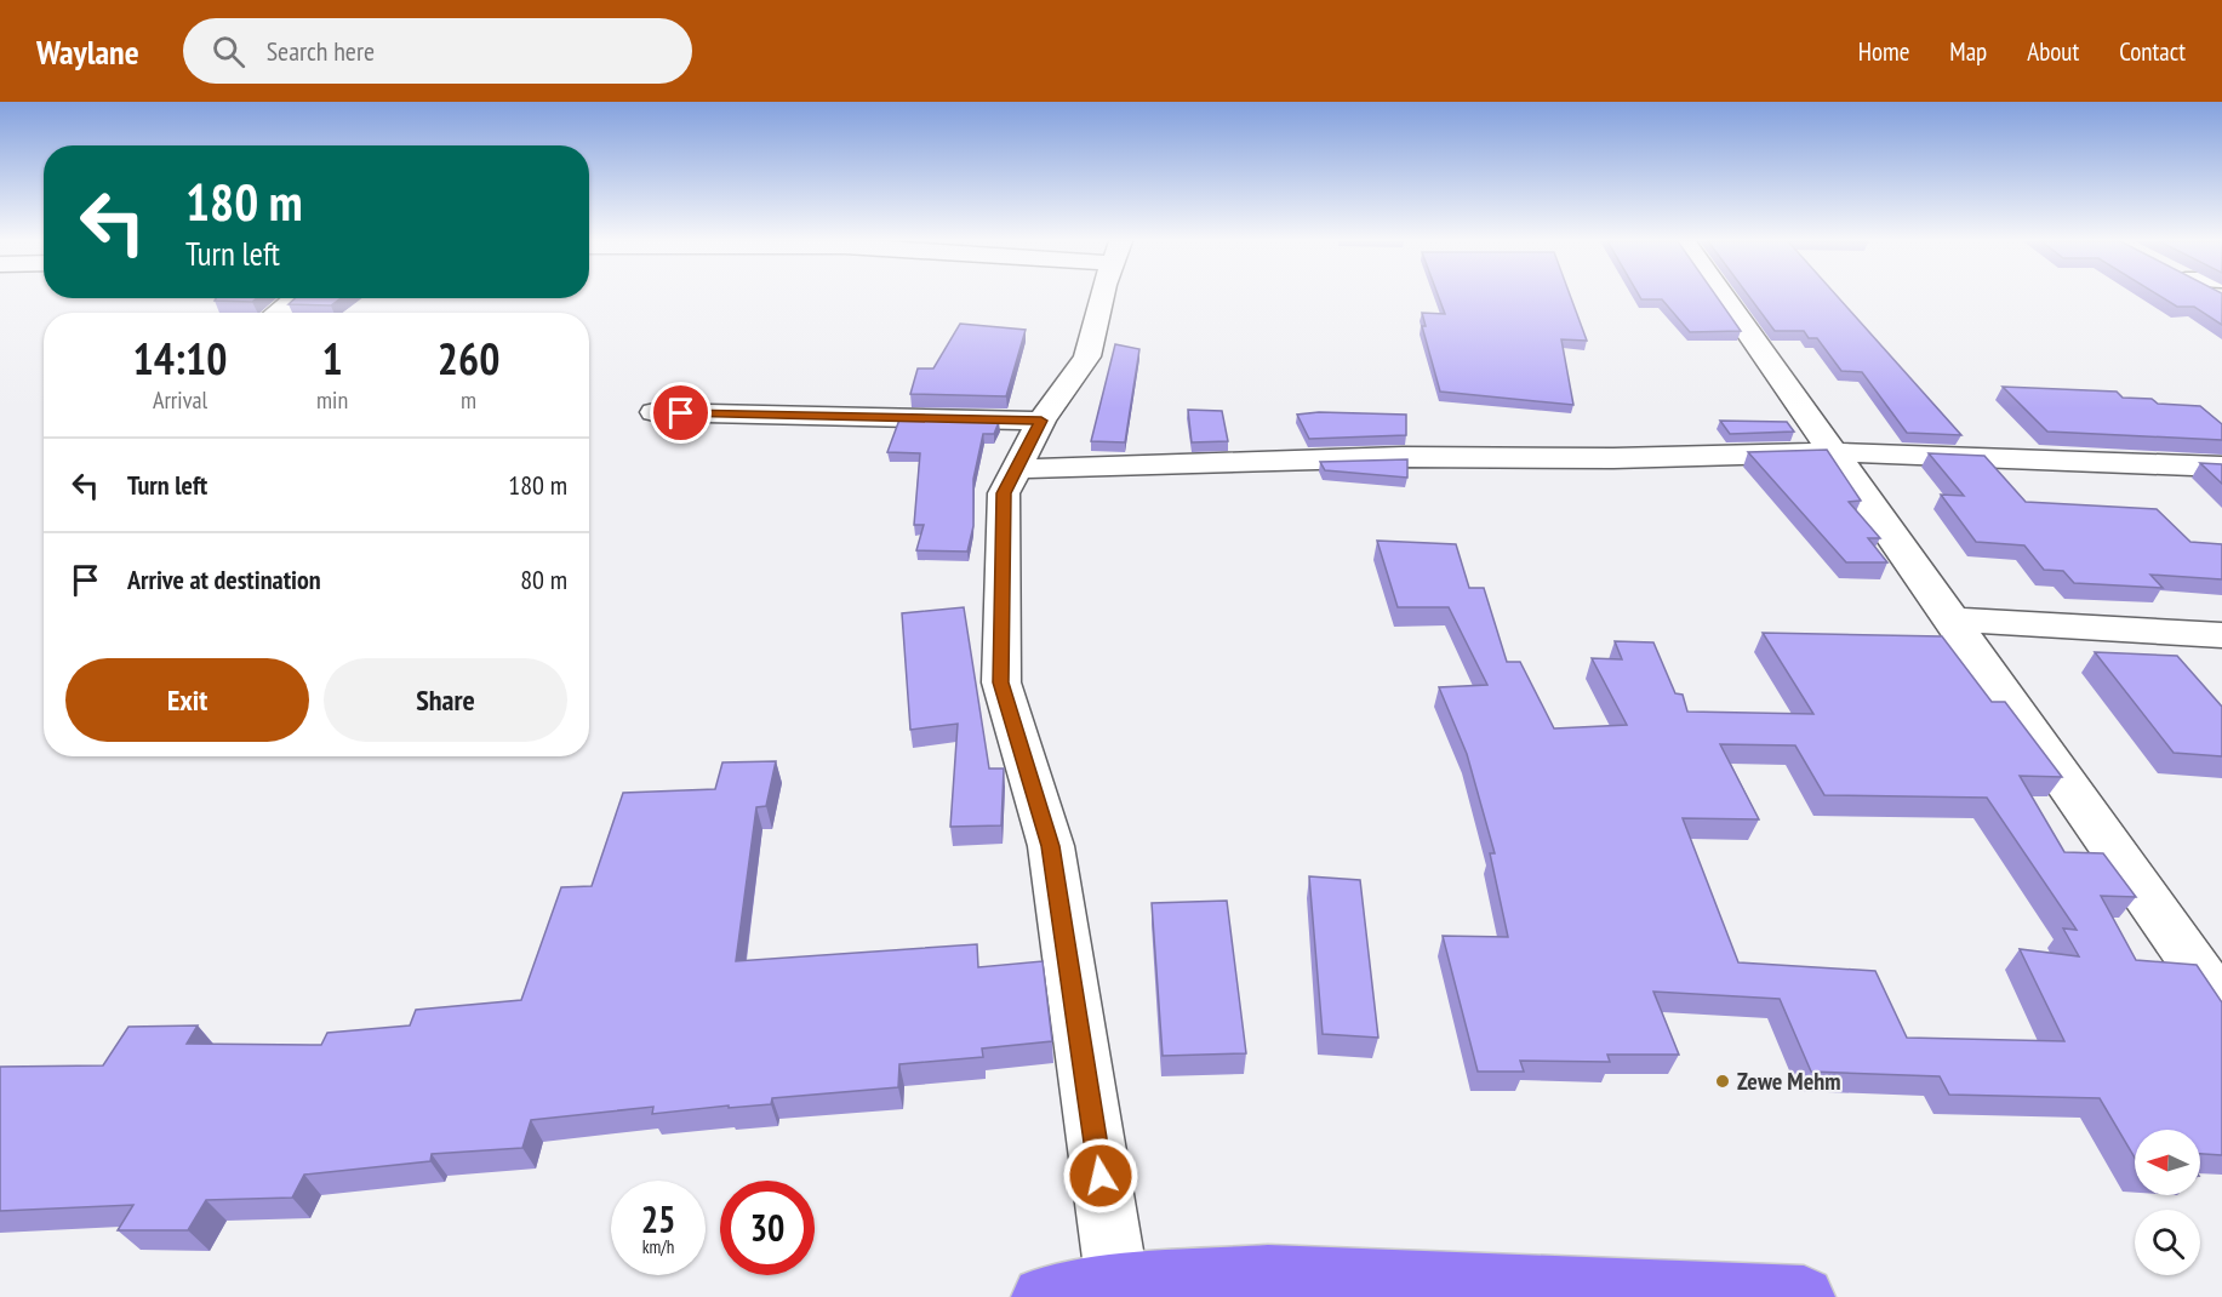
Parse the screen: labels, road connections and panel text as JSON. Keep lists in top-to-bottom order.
{
  "places": ["Zewe Mehm"],
  "north": "left",
  "page": {
    "header": "Waylane",
    "search": "Search here",
    "nav": [
      "Home",
      "Map",
      "About",
      "Contact"
    ],
    "turn": ["180 m", "Turn left"],
    "eta": [
      "14:10",
      "Arrival",
      "1",
      "min",
      "260",
      "m"
    ],
    "list": [
      {
        "name": "Turn left",
        "value": "180 m"
      },
      {
        "name": "Arrive at destination",
        "value": "80 m"
      }
    ],
    "buttons": ["Exit", "Share"],
    "speed": "25 km/h",
    "limit": "30"
  }
}
